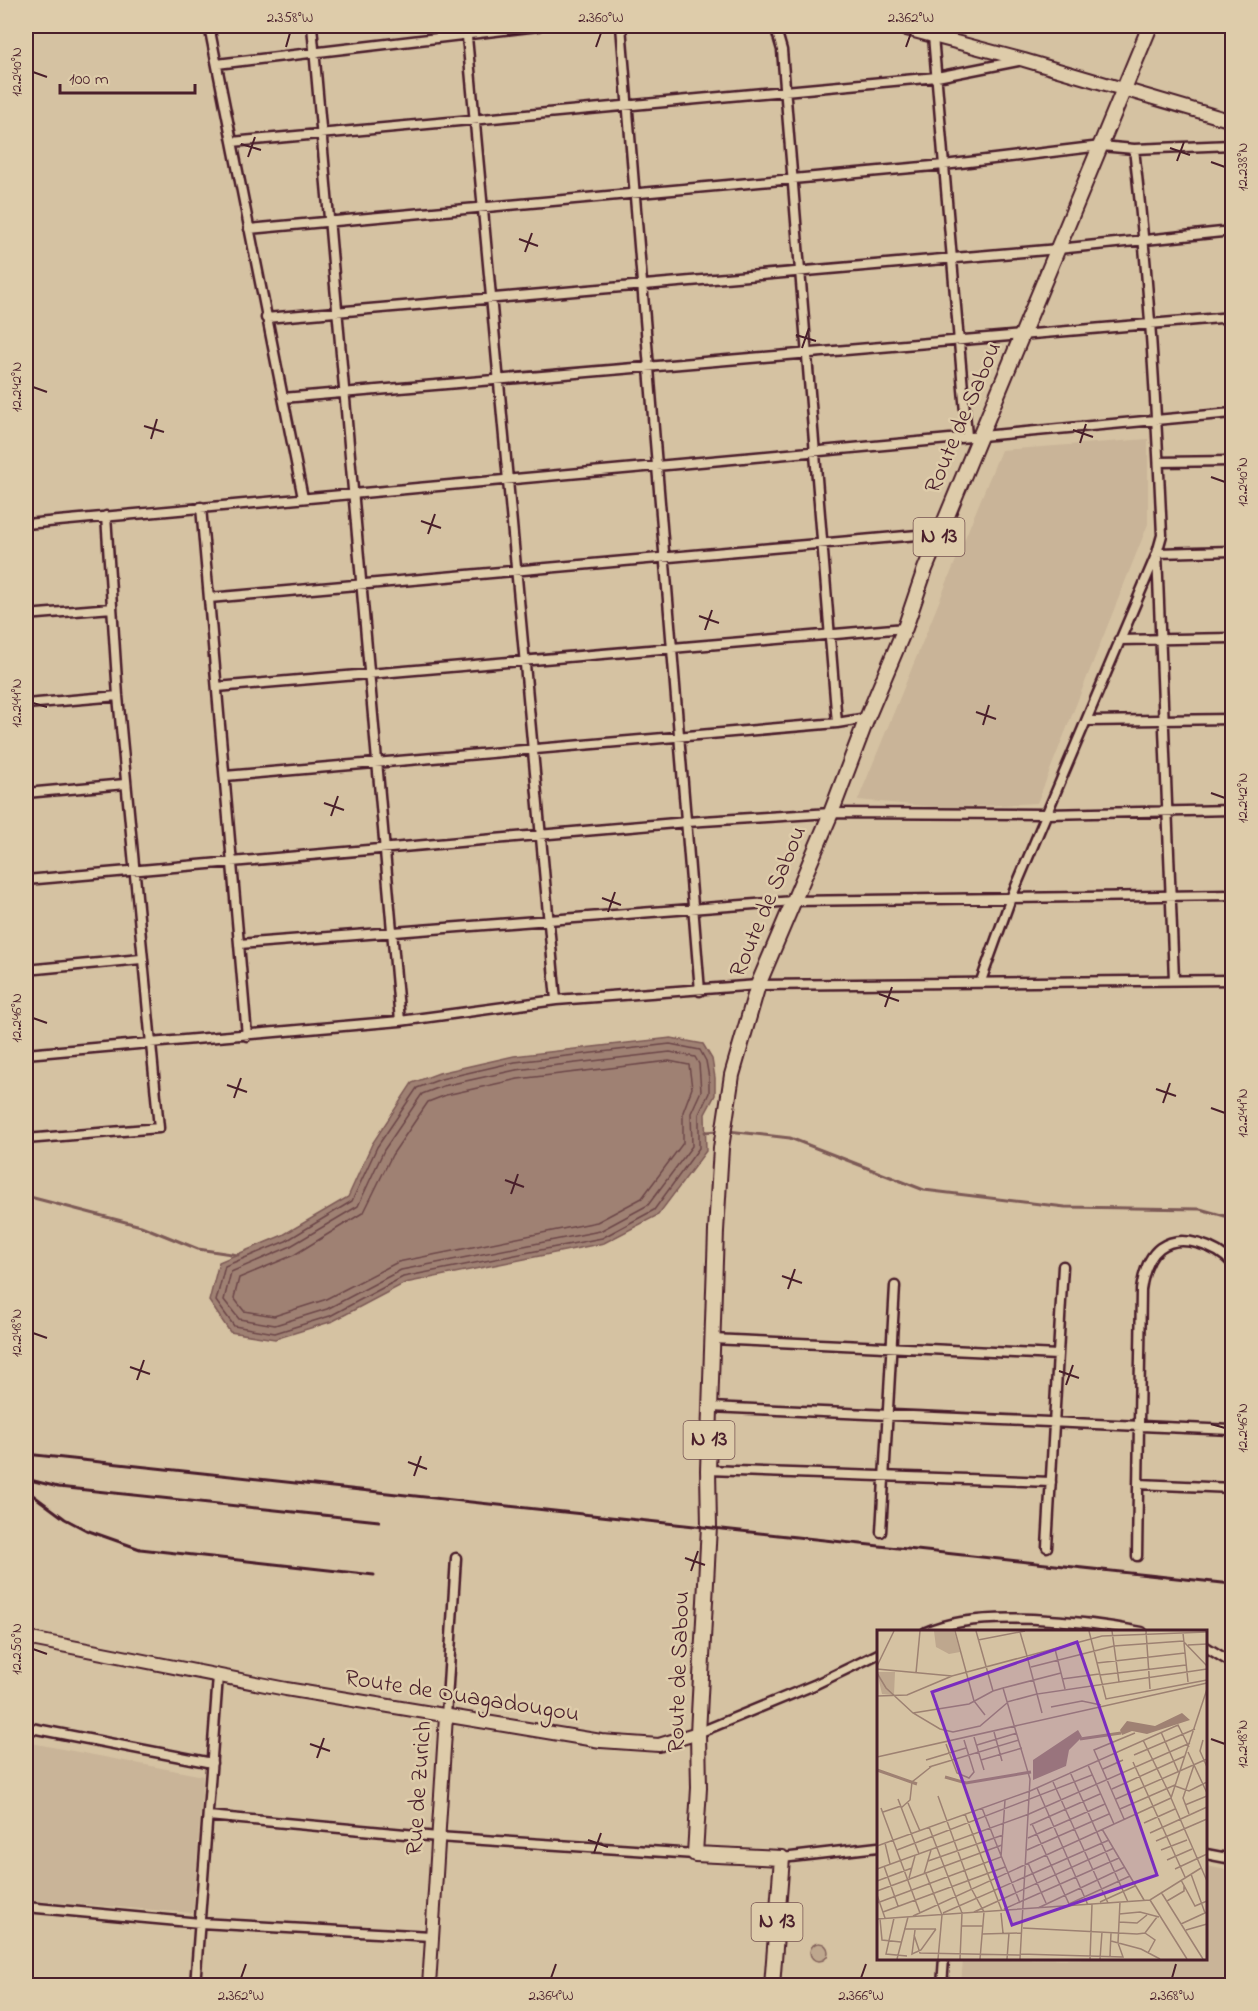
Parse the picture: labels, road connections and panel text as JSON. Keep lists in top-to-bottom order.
{
  "streets": {
    "main road": ["Route de Sabou", "N 13"],
    "street": ["Route de Ouagadougou", "Rue de Zurich"]
  },
  "crossings": [
    ["Route de Sabou", "Route de Ouagadougou"],
    ["Route de Ouagadougou", "Rue de Zurich"]
  ],
  "scale_bar": "100 m",
  "coordinates": [
    "2.358°W",
    "2.360°W",
    "2.362°W",
    "12.240°N",
    "12.238°N",
    "12.242°N",
    "12.244°N",
    "12.246°N",
    "12.248°N",
    "12.250°N",
    "2.364°W",
    "2.366°W",
    "2.368°W"
  ]
}
